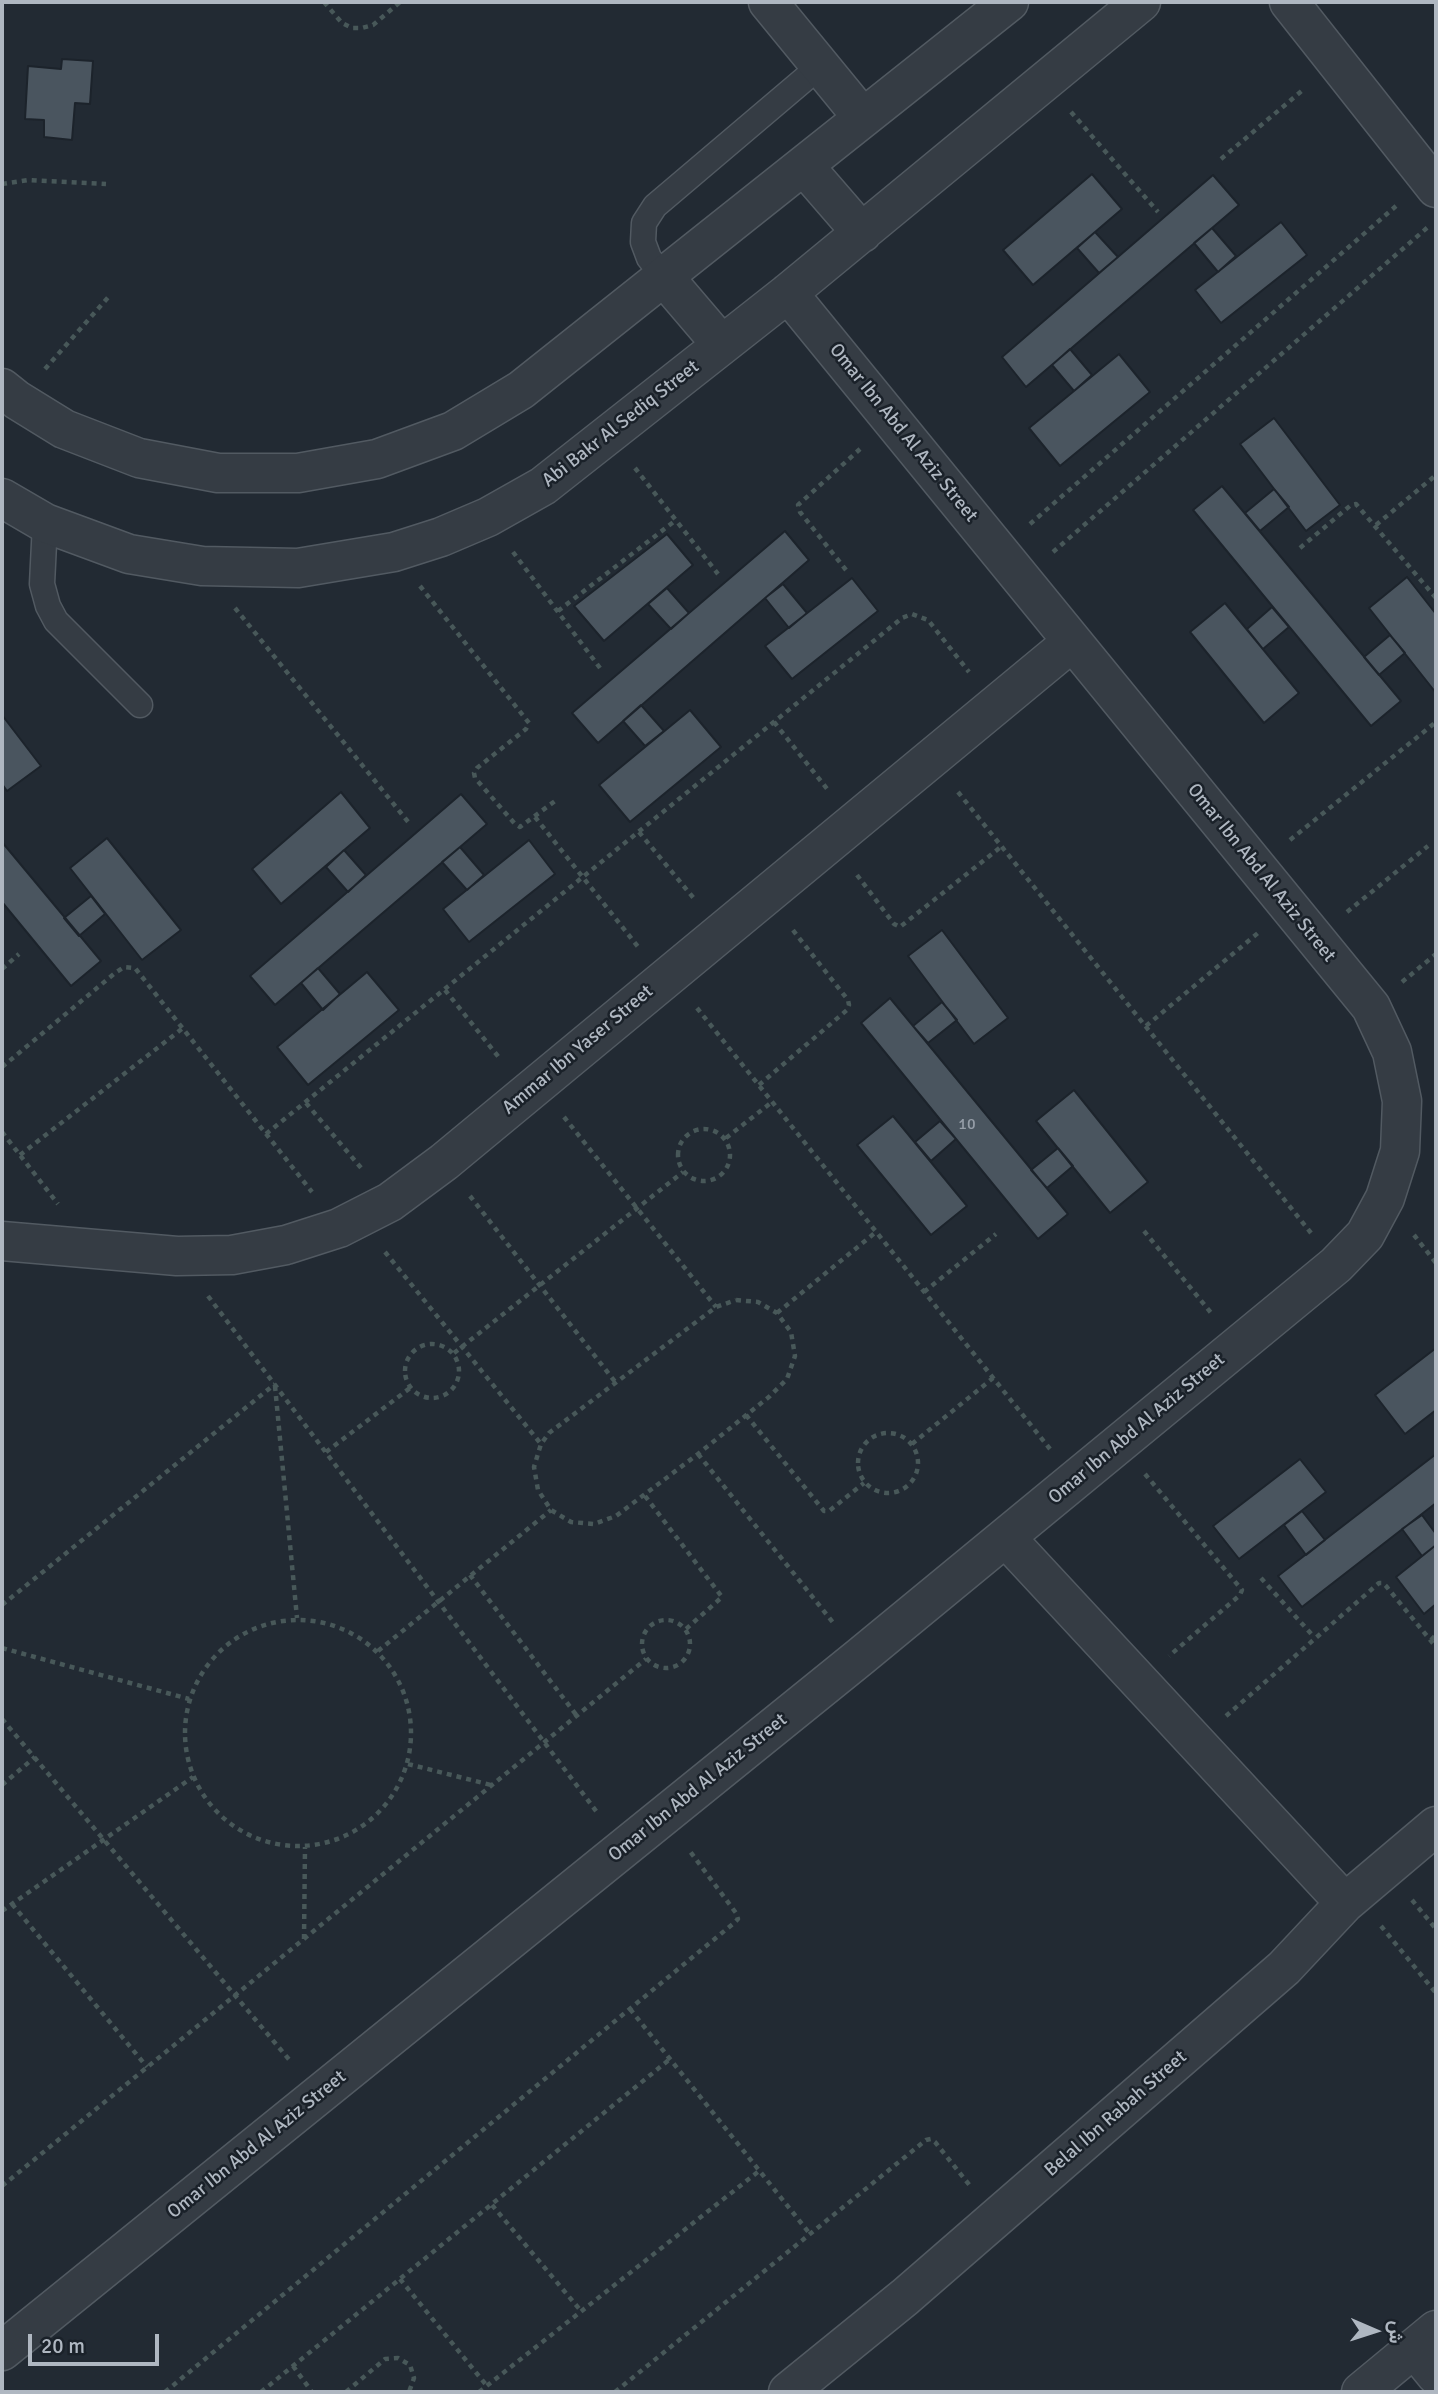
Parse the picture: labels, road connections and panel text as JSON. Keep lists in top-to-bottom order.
{
  "streets": {
    "street": [
      "Abi Bakr Al Sediq Street",
      "Omar Ibn Abd Al Aziz Street",
      "Ammar Ibn Yaser Street",
      "Belal Ibn Rabah Street"
    ]
  },
  "crossings": [
    ["Abi Bakr Al Sediq Street", "Omar Ibn Abd Al Aziz Street"],
    ["Omar Ibn Abd Al Aziz Street", "Ammar Ibn Yaser Street"]
  ],
  "house_numbers": ["10"],
  "scale_bar": "20 m",
  "north": "right"
}
